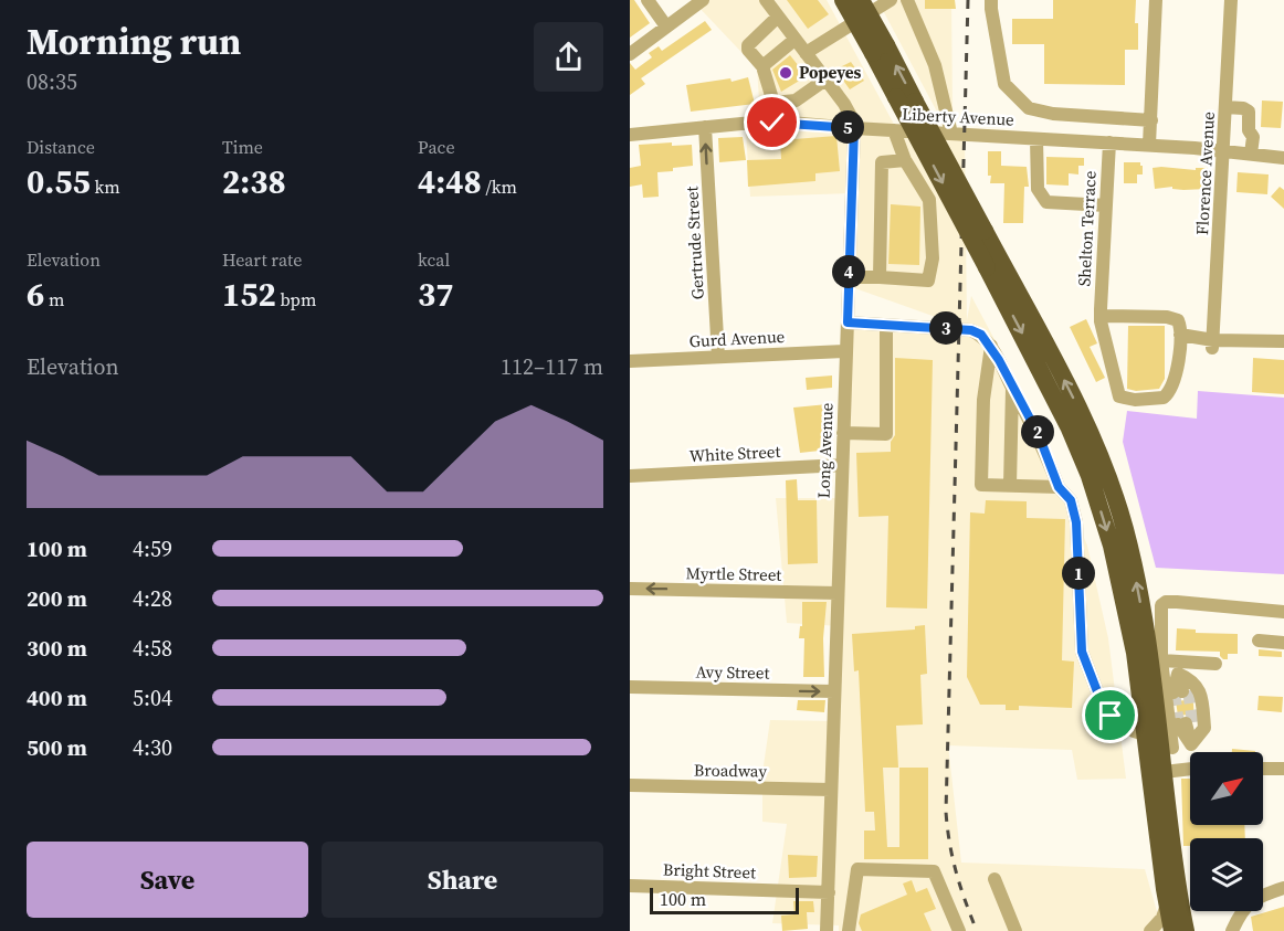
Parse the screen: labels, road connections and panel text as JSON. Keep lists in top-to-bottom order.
{
  "streets": {
    "street": [
      "Liberty Avenue",
      "Florence Avenue",
      "Shelton Terrace",
      "Gertrude Street",
      "Gurd Avenue",
      "Long Avenue",
      "White Street",
      "Myrtle Street",
      "Avy Street",
      "Broadway",
      "Bright Street"
    ]
  },
  "crossings": [
    ["Liberty Avenue", "Florence Avenue"],
    ["Liberty Avenue", "Shelton Terrace"],
    ["Liberty Avenue", "Gertrude Street"],
    ["Liberty Avenue", "Long Avenue"],
    ["Gertrude Street", "Gurd Avenue"],
    ["Gurd Avenue", "Long Avenue"],
    ["Long Avenue", "White Street"],
    ["Long Avenue", "Myrtle Street"],
    ["Long Avenue", "Avy Street"],
    ["Long Avenue", "Broadway"],
    ["Long Avenue", "Bright Street"]
  ],
  "one_way": ["Gertrude Street", "Myrtle Street", "Avy Street"],
  "places": ["Popeyes"],
  "scale_bar": "100 m",
  "north": "top right",
  "page": {
    "heading": ["Morning run", "08:35"],
    "pins": [
      "5",
      "4",
      "3",
      "2",
      "1"
    ],
    "stats": [
      ["Distance", "0.55 km"],
      ["Time", "2:38"],
      ["Pace", "4:48 /km"],
      ["Elevation", "6 m"],
      ["Heart rate", "152 bpm"],
      ["kcal", "37"]
    ],
    "chart": ["Elevation", "112–117 m"],
    "list": [
      {
        "name": "100 m",
        "note": "4:59"
      },
      {
        "name": "200 m",
        "note": "4:28"
      },
      {
        "name": "300 m",
        "note": "4:58"
      },
      {
        "name": "400 m",
        "note": "5:04"
      },
      {
        "name": "500 m",
        "note": "4:30"
      }
    ],
    "buttons": ["Save", "Share"],
    "scale": "100 m"
  }
}
